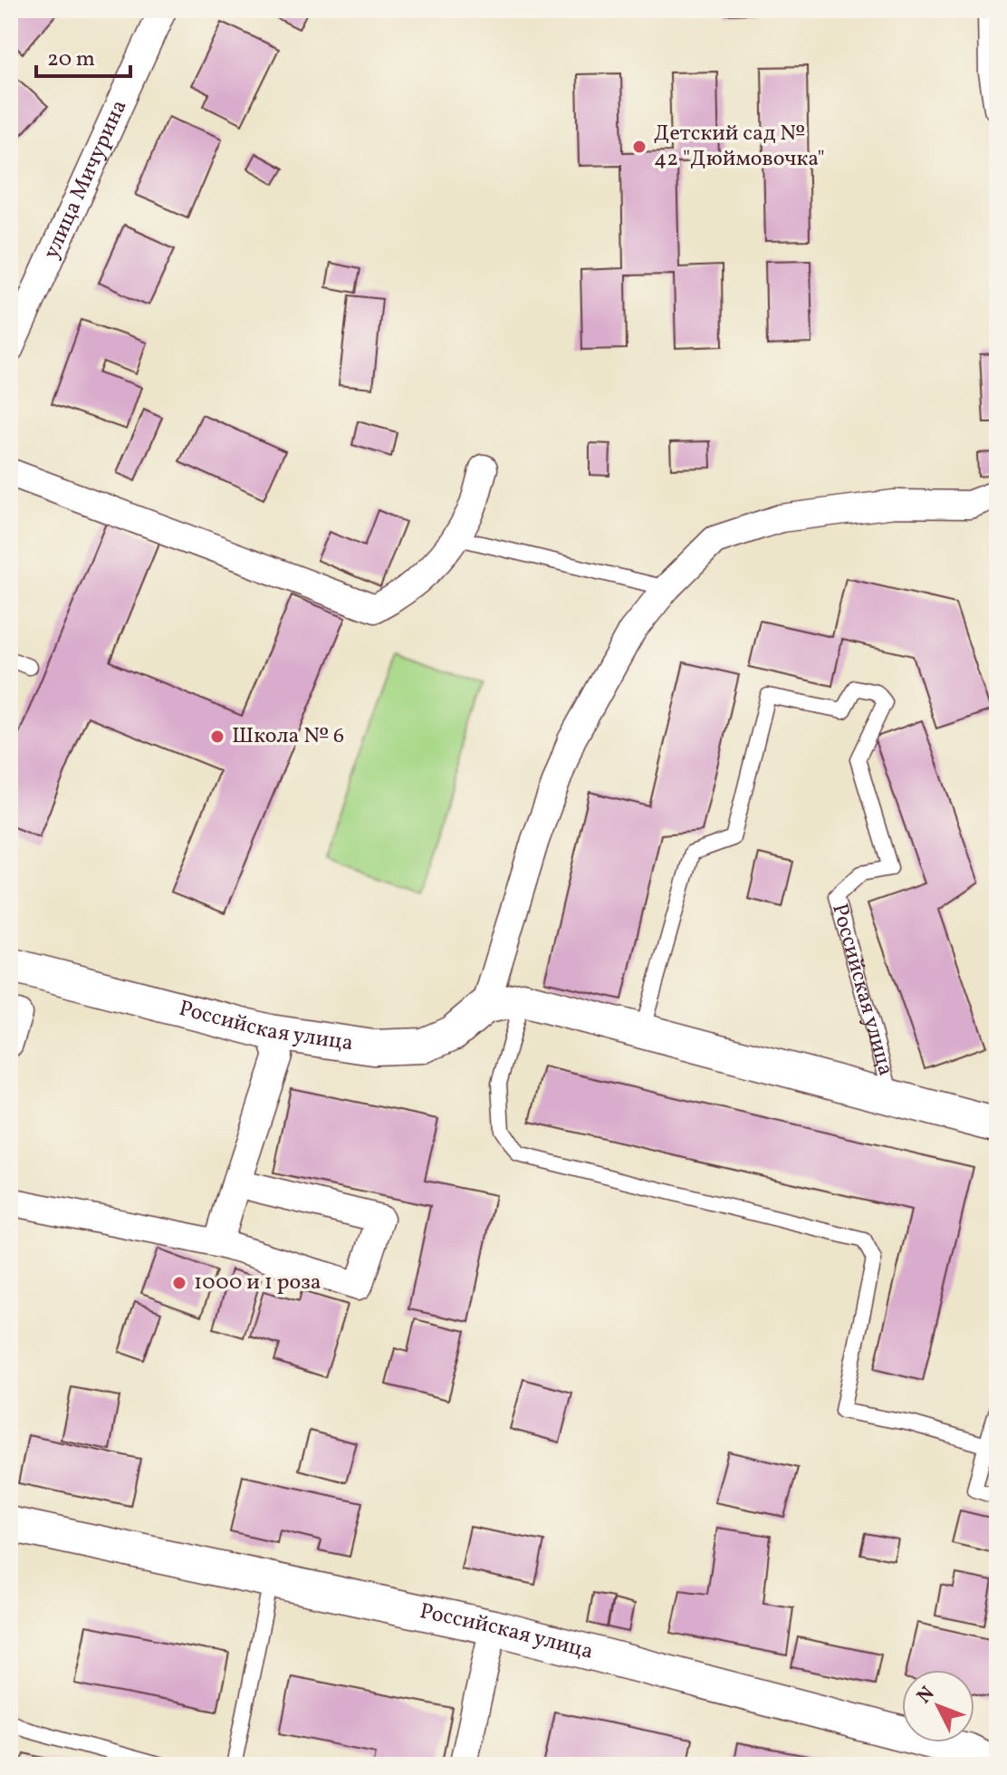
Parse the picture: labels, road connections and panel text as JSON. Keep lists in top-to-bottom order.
{
  "streets": {
    "street": ["улица Мичурина", "Российская улица"]
  },
  "places": ["Детский сад № 42 \"Дюймовочка\"", "Школа № 6", "1000 и 1 роза"],
  "scale_bar": "20 m",
  "north": "top left"
}
